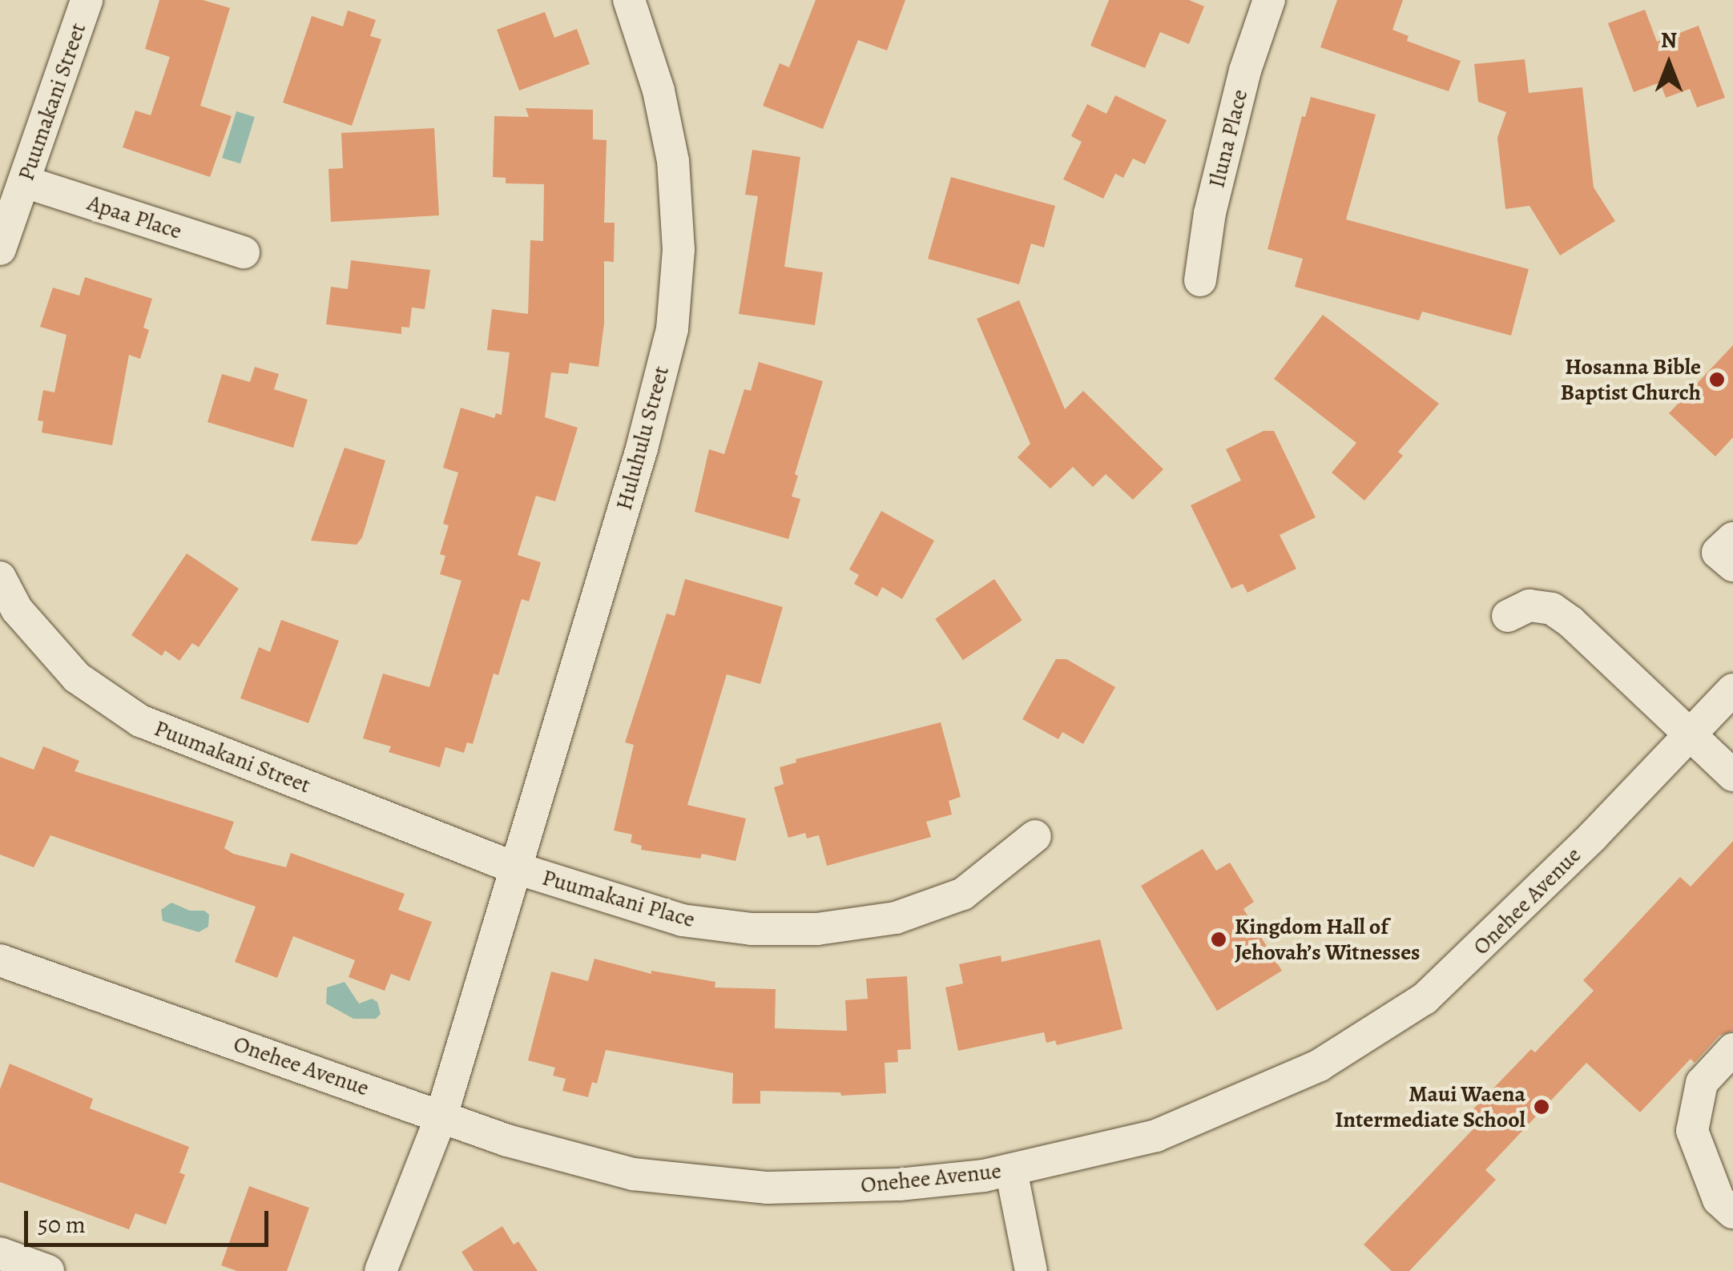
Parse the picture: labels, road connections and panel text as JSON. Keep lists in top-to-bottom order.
{
  "streets": {
    "street": [
      "Puumakani Street",
      "Iluna Place",
      "Apaa Place",
      "Huluhulu Street",
      "Puumakani Place",
      "Onehee Avenue"
    ]
  },
  "crossings": [
    ["Puumakani Street", "Apaa Place"],
    ["Puumakani Street", "Huluhulu Street"],
    ["Puumakani Street", "Puumakani Place"],
    ["Huluhulu Street", "Puumakani Place"],
    ["Huluhulu Street", "Onehee Avenue"]
  ],
  "places": ["Hosanna Bible Baptist Church", "Kingdom Hall of Jehovah’s Witnesses", "Maui Waena Intermediate School"],
  "scale_bar": "50 m",
  "north": "top"
}
